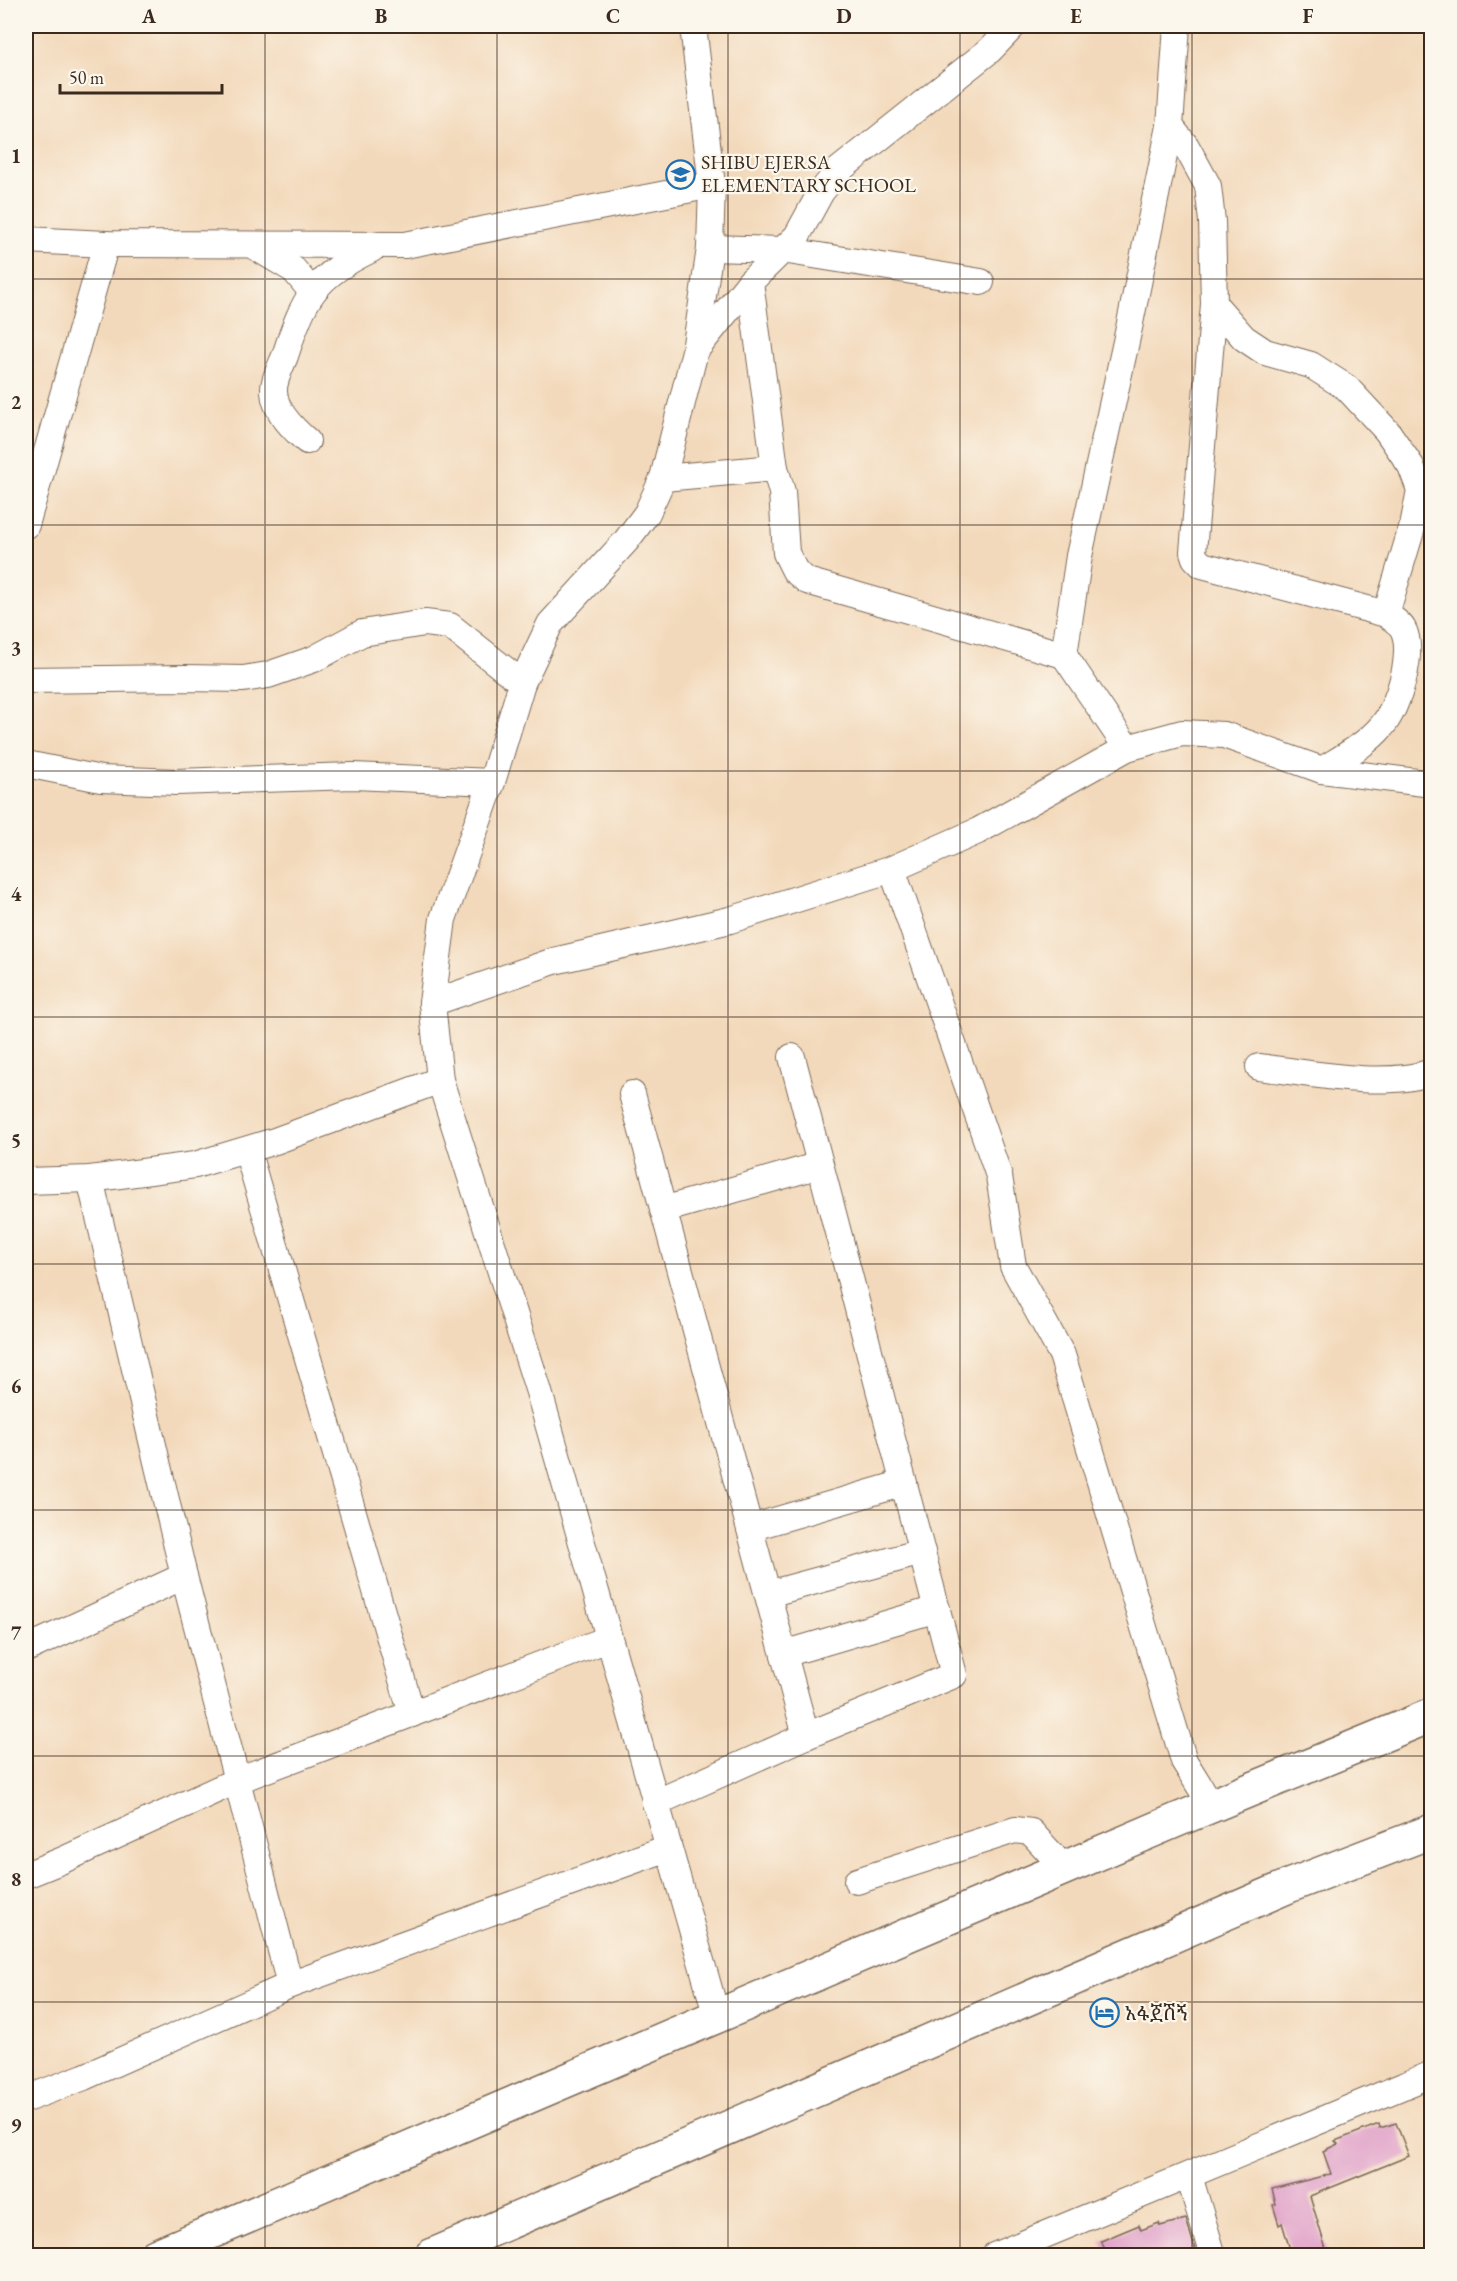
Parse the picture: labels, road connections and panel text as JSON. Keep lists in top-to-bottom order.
{
  "places": {
    "school or university": ["SHIBU EJERSA ELEMENTARY SCHOOL"],
    "hotel": ["አፋጀሽኝ"]
  },
  "scale_bar": "50 m",
  "grid": {
    "columns": [
      "A",
      "B",
      "C",
      "D",
      "E",
      "F"
    ],
    "rows": [
      "1",
      "2",
      "3",
      "4",
      "5",
      "6",
      "7",
      "8",
      "9"
    ]
  }
}
